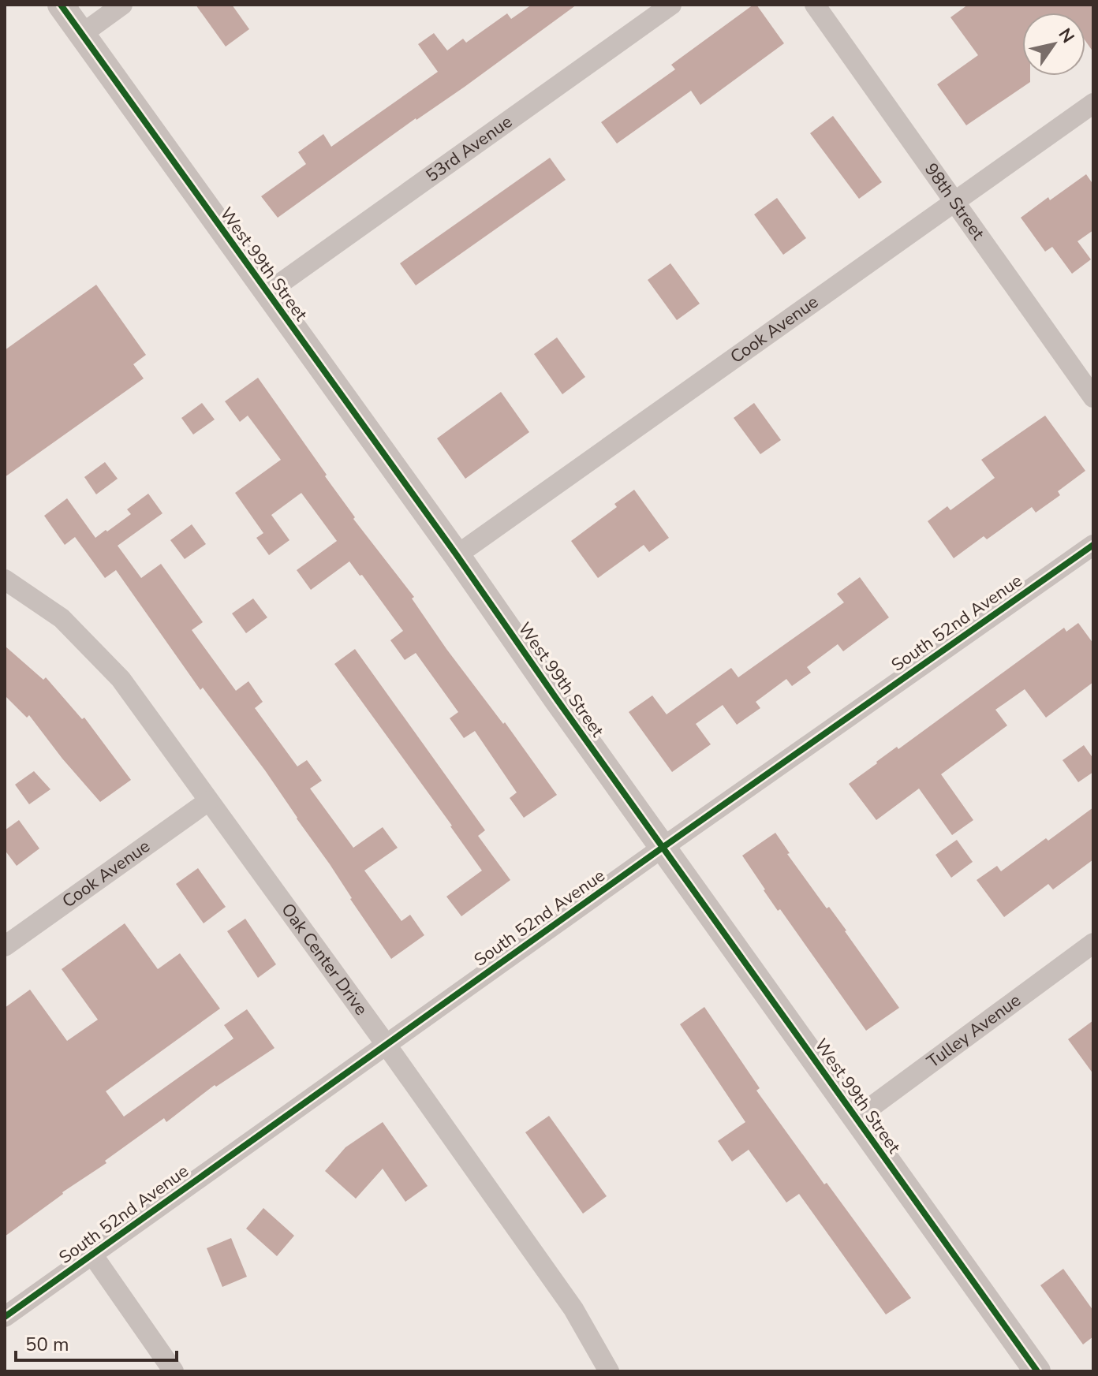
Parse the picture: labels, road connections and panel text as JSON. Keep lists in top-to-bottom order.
{
  "streets": {
    "street": [
      "53rd Avenue",
      "98th Street",
      "West 99th Street",
      "Cook Avenue",
      "South 52nd Avenue",
      "Oak Center Drive",
      "Tulley Avenue"
    ]
  },
  "crossings": [
    ["53rd Avenue", "West 99th Street"],
    ["98th Street", "Cook Avenue"],
    ["West 99th Street", "Cook Avenue"],
    ["West 99th Street", "South 52nd Avenue"],
    ["West 99th Street", "Tulley Avenue"],
    ["Cook Avenue", "Oak Center Drive"],
    ["South 52nd Avenue", "Oak Center Drive"]
  ],
  "scale_bar": "50 m",
  "north": "top right"
}
